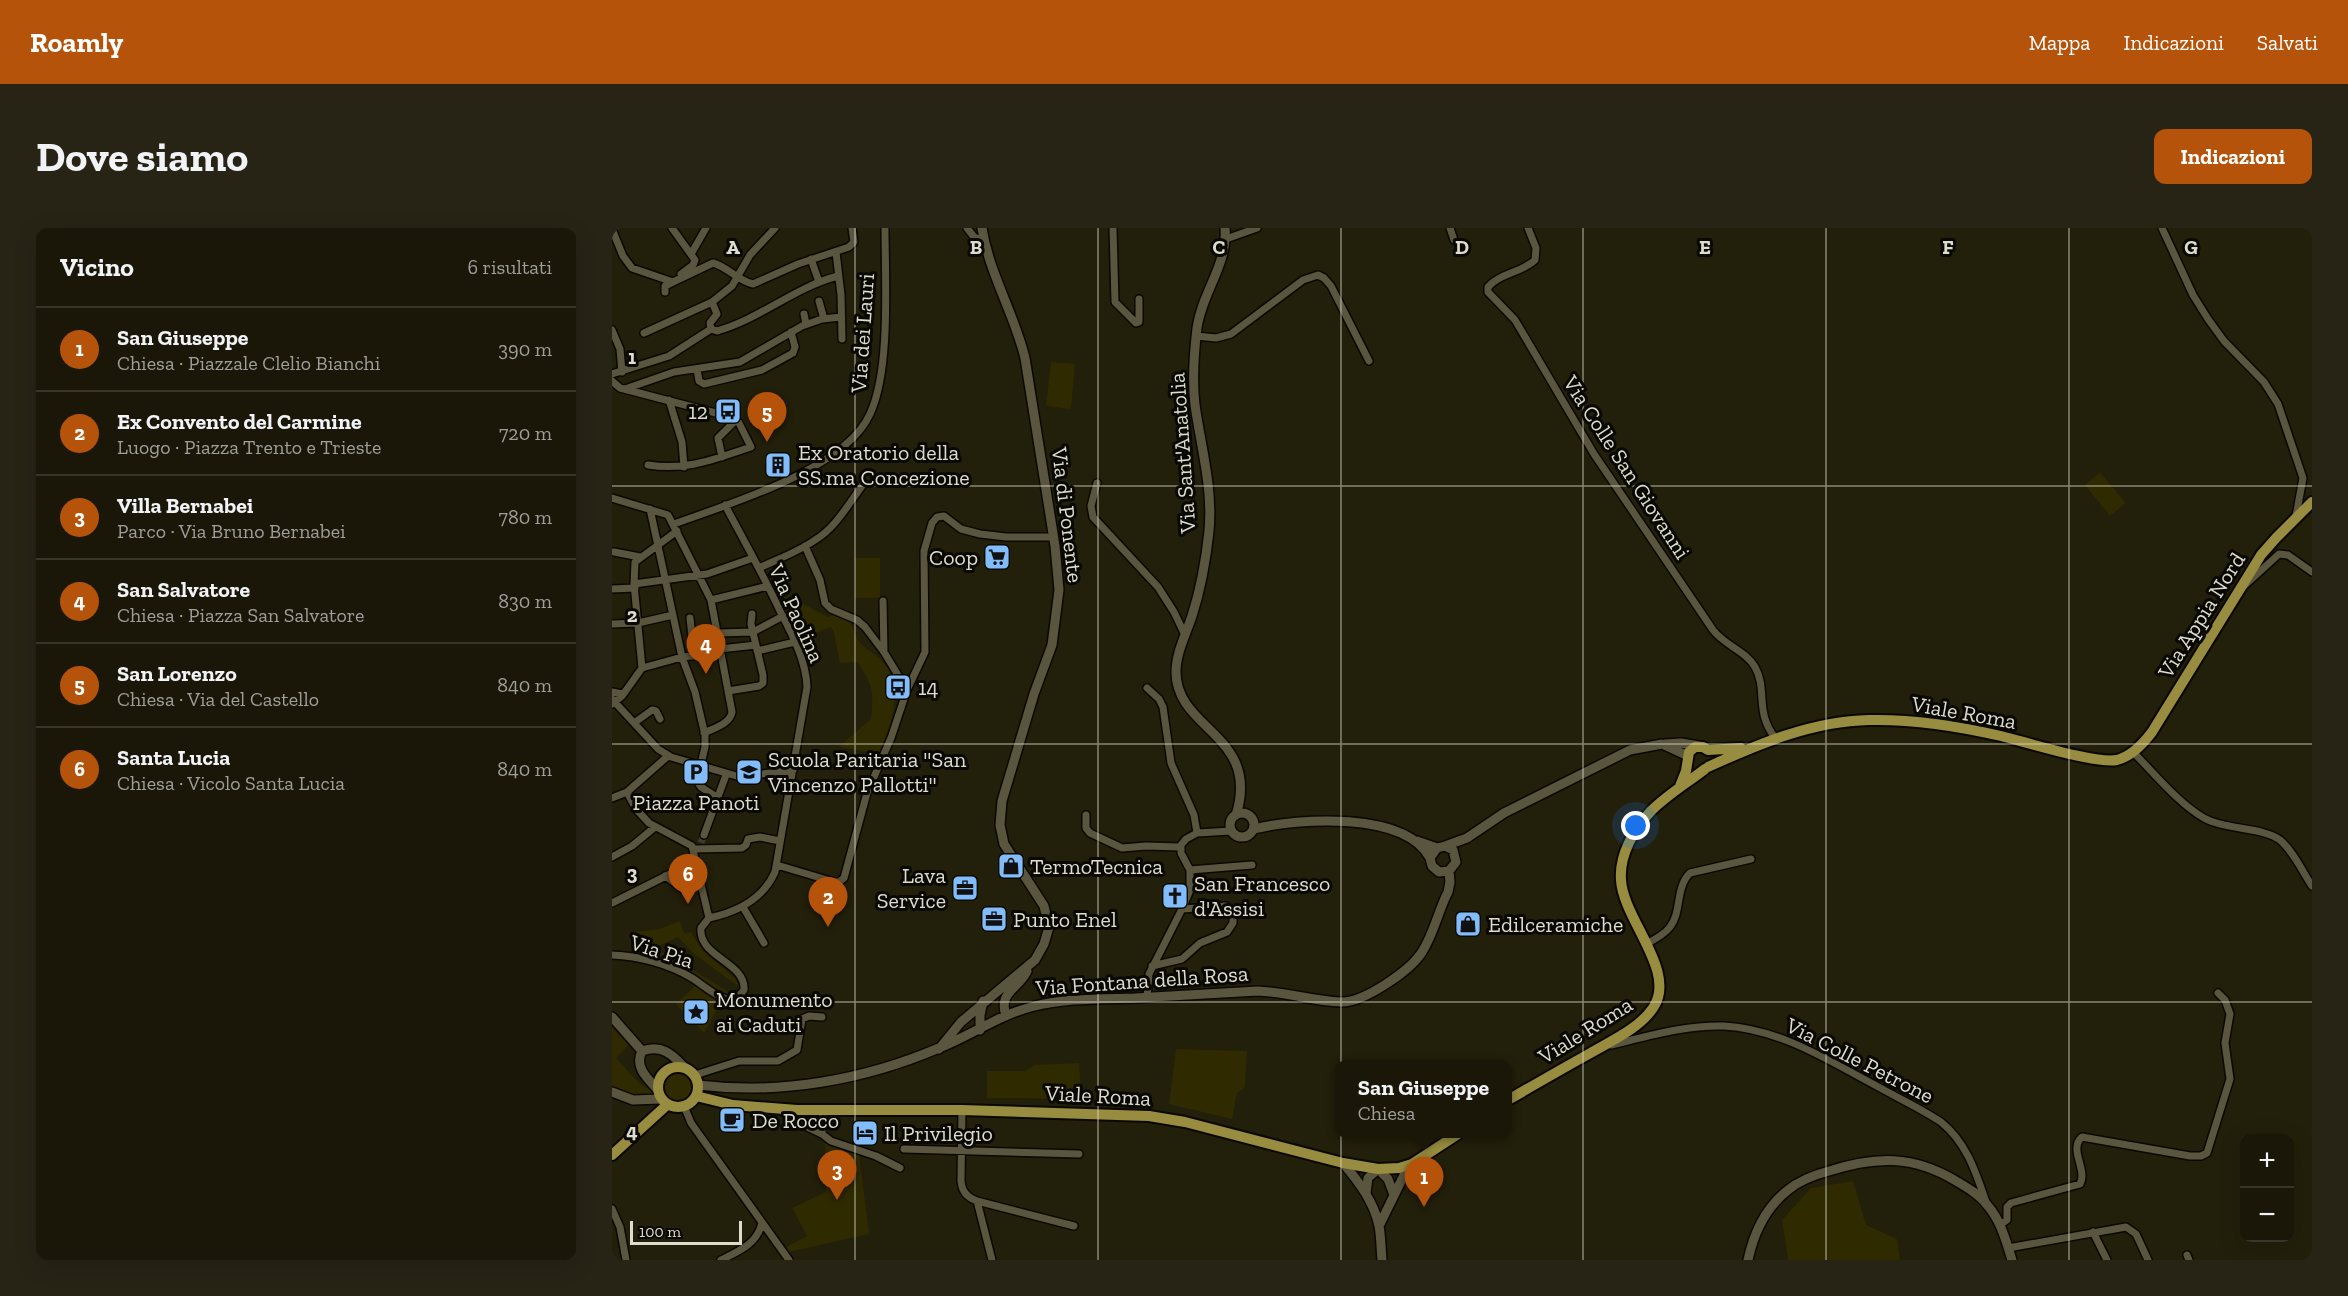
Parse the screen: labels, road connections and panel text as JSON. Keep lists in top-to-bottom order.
{
  "streets": {
    "main road": [
      "Via Sant'Anatolia",
      "Via di Ponente",
      "Via Appia Nord",
      "Viale Roma",
      "Via Fontana della Rosa"
    ],
    "street": [
      "Via dei Lauri",
      "Via Colle San Giovanni",
      "Via Paolina",
      "Via Pia",
      "Via Colle Petrone"
    ]
  },
  "crossings": [
    ["Via dei Lauri", "Via Paolina"],
    ["Via Colle San Giovanni", "Viale Roma"],
    ["Via di Ponente", "Via Fontana della Rosa"],
    ["Via Paolina", "Via Pia"],
    ["Via Appia Nord", "Viale Roma"],
    ["Viale Roma", "Via Fontana della Rosa"],
    ["Viale Roma", "Via Colle Petrone"]
  ],
  "places": {
    "bus stop": ["12", "14"],
    "building": ["Ex Oratorio della SS.ma Concezione"],
    "supermarket": ["Coop"],
    "parking": ["Piazza Panoti"],
    "school or university": ["Scuola Paritaria \"San Vincenzo Pallotti\""],
    "shop": ["TermoTecnica", "Edilceramiche"],
    "office": ["Lava Service", "Punto Enel"],
    "church": ["San Francesco d'Assisi"],
    "place": ["Monumento ai Caduti"],
    "cafe": ["De Rocco"],
    "hotel": ["Il Privilegio"]
  },
  "scale_bar": "100 m",
  "page": {
    "header": "Roamly",
    "nav": ["Mappa", "Indicazioni", "Salvati"],
    "buttons": "Indicazioni",
    "title": "Dove siamo",
    "heading": ["Vicino", "6 risultati"],
    "list": [
      {
        "mark": "1",
        "name": "San Giuseppe",
        "note": "Chiesa · Piazzale Clelio Bianchi",
        "value": "390 m"
      },
      {
        "mark": "2",
        "name": "Ex Convento del Carmine",
        "note": "Luogo · Piazza Trento e Trieste",
        "value": "720 m"
      },
      {
        "mark": "3",
        "name": "Villa Bernabei",
        "note": "Parco · Via Bruno Bernabei",
        "value": "780 m"
      },
      {
        "mark": "4",
        "name": "San Salvatore",
        "note": "Chiesa · Piazza San Salvatore",
        "value": "830 m"
      },
      {
        "mark": "5",
        "name": "San Lorenzo",
        "note": "Chiesa · Via del Castello",
        "value": "840 m"
      },
      {
        "mark": "6",
        "name": "Santa Lucia",
        "note": "Chiesa · Vicolo Santa Lucia",
        "value": "840 m"
      }
    ],
    "pins": [
      "5",
      "4",
      "6",
      "2",
      "3",
      "1"
    ],
    "popup": ["San Giuseppe", "Chiesa"],
    "map_buttons": ["+", "−"],
    "scale": "100 m"
  },
  "grid": {
    "columns": [
      "A",
      "B",
      "C",
      "D",
      "E",
      "F",
      "G"
    ],
    "rows": [
      "1",
      "2",
      "3",
      "4"
    ]
  }
}
